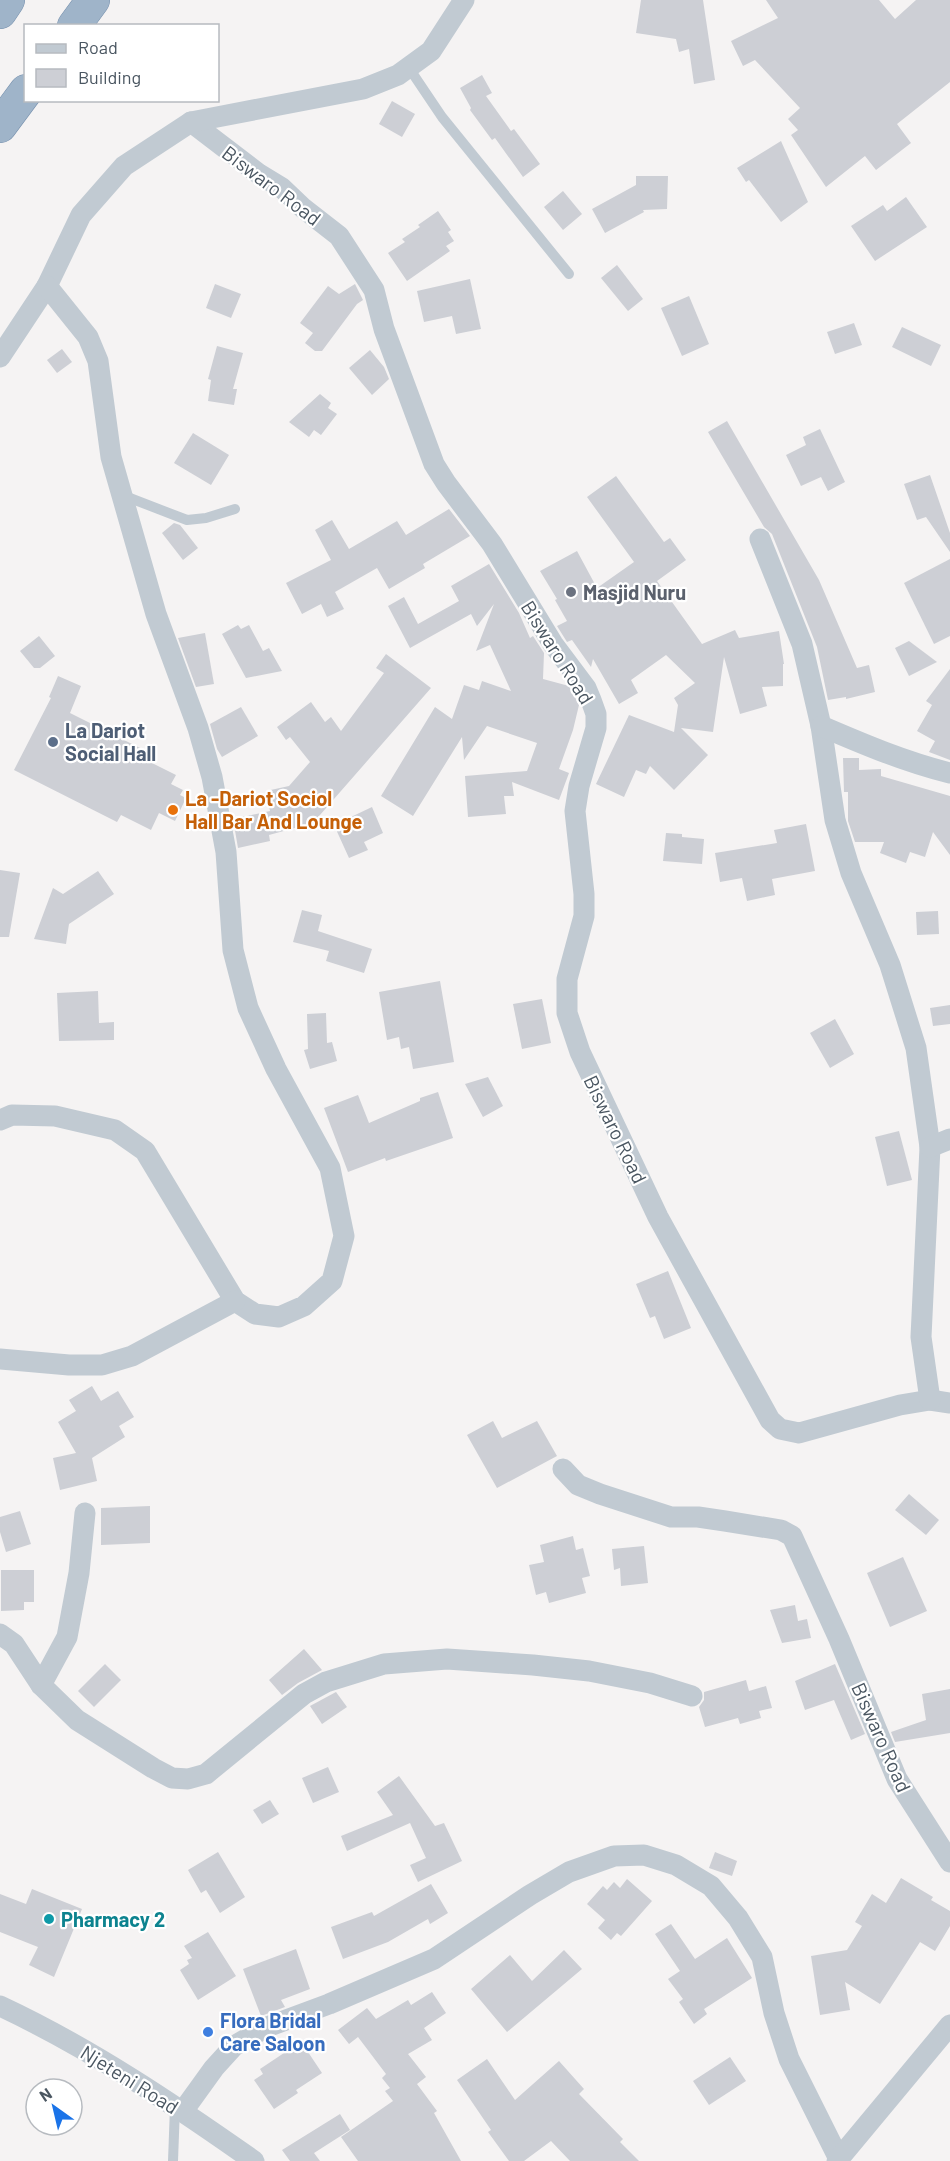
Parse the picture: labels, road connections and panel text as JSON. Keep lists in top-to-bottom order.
{
  "streets": {
    "street": ["Biswaro Road", "Njeteni Road"]
  },
  "places": [
    "Masjid Nuru",
    "La Dariot Social Hall",
    "La -Dariot Sociol Hall Bar And Lounge",
    "Pharmacy 2",
    "Flora Bridal Care Saloon"
  ],
  "legend": ["Road", "Building"],
  "north": "top left"
}
